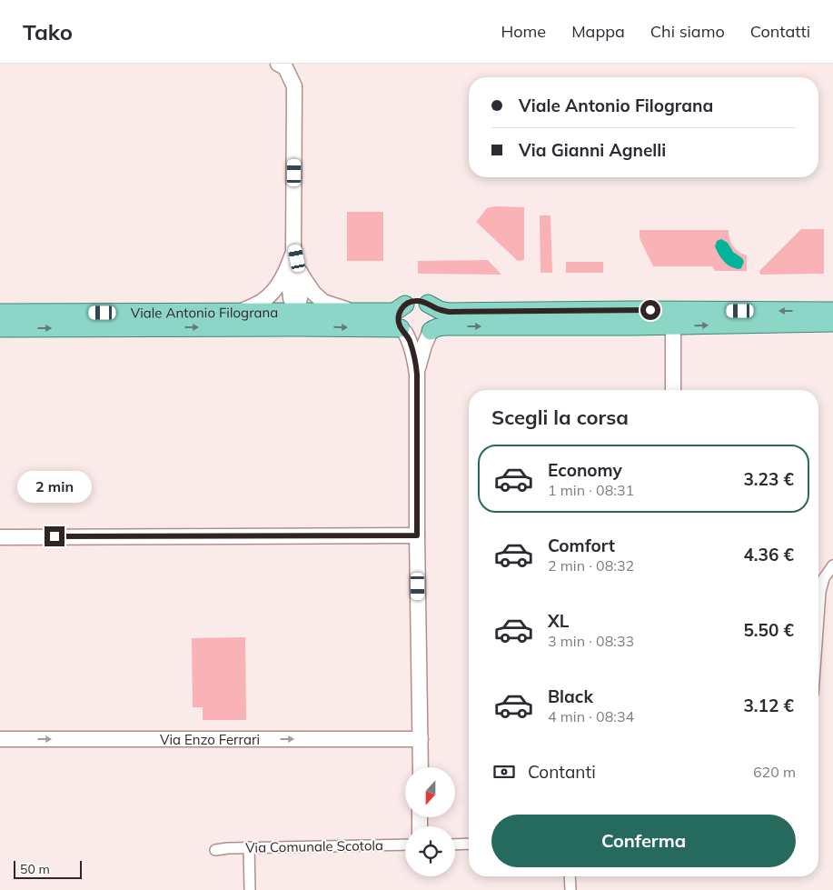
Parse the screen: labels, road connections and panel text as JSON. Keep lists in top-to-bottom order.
{
  "streets": {
    "main road": ["Viale Antonio Filograna"],
    "street": ["Via Enzo Ferrari", "Via Comunale Scotola"]
  },
  "one_way": ["Via Enzo Ferrari"],
  "scale_bar": "50 m",
  "north": "bottom",
  "page": {
    "header": "Tako",
    "nav": [
      "Home",
      "Mappa",
      "Chi siamo",
      "Contatti"
    ],
    "banner": ["Viale Antonio Filograna", "Via Gianni Agnelli"],
    "heading": "Scegli la corsa",
    "list": [
      {
        "name": "Economy",
        "note": "1 min · 08:31",
        "value": "3.23 €"
      },
      {
        "name": "Comfort",
        "note": "2 min · 08:32",
        "value": "4.36 €"
      },
      {
        "name": "XL",
        "note": "3 min · 08:33",
        "value": "5.50 €"
      },
      {
        "name": "Black",
        "note": "4 min · 08:34",
        "value": "3.12 €"
      }
    ],
    "bubble": "2 min",
    "pay": ["Contanti", "620 m"],
    "buttons": "Conferma",
    "scale": "50 m"
  }
}
